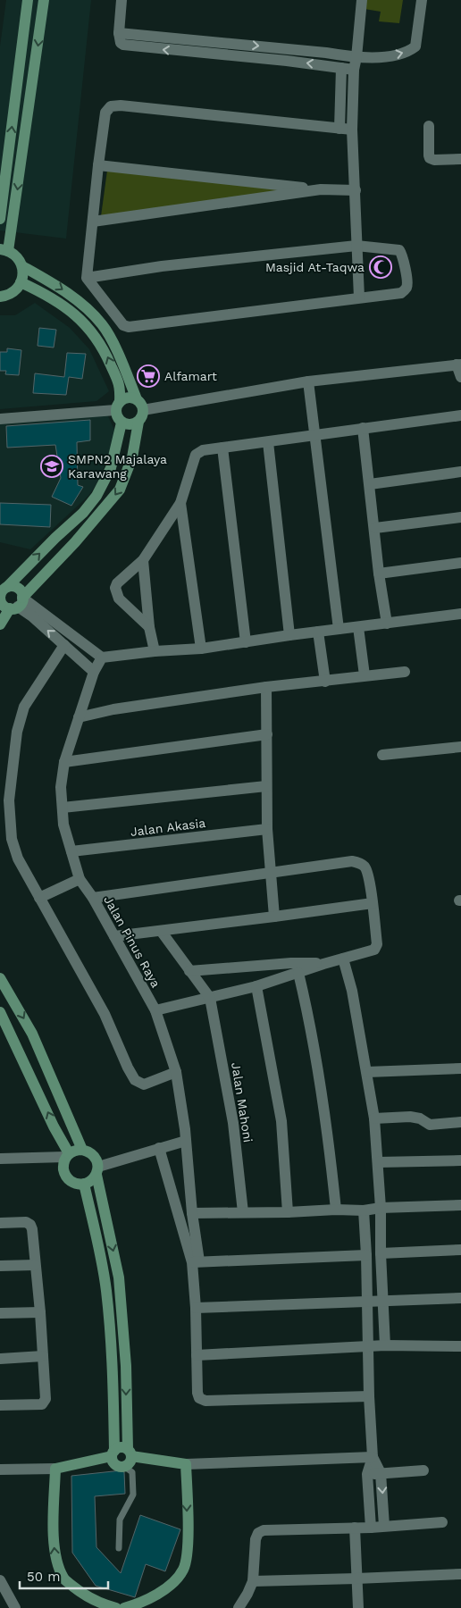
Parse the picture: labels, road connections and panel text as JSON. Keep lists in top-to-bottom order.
{
  "streets": {
    "street": ["Jalan Akasia", "Jalan Pinus Raya", "Jalan Mahoni"]
  },
  "crossings": [
    ["Jalan Akasia", "Jalan Pinus Raya"]
  ],
  "places": {
    "mosque": ["Masjid At-Taqwa"],
    "supermarket": ["Alfamart"],
    "school or university": ["SMPN2 Majalaya Karawang"]
  },
  "scale_bar": "50 m"
}
